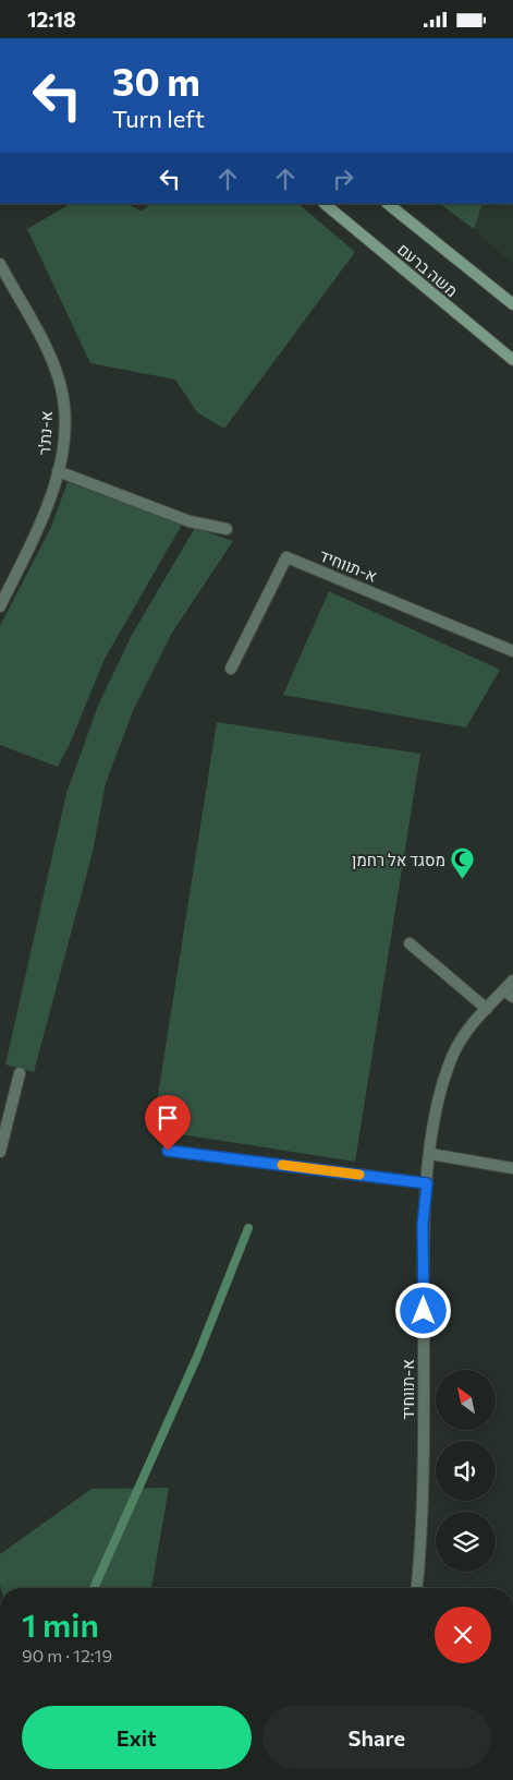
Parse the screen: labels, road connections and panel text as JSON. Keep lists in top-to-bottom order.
{
  "streets": {
    "main road": ["משה ברעם"],
    "street": ["א-נת'ר", "א-תווחיד"]
  },
  "places": {
    "mosque": ["מסגד אל רחמן"]
  },
  "north": "top left",
  "page": {
    "status": "12:18",
    "turn": ["30 m", "Turn left"],
    "heading": ["1 min", "90 m · 12:19"],
    "buttons": ["Exit", "Share"]
  }
}
